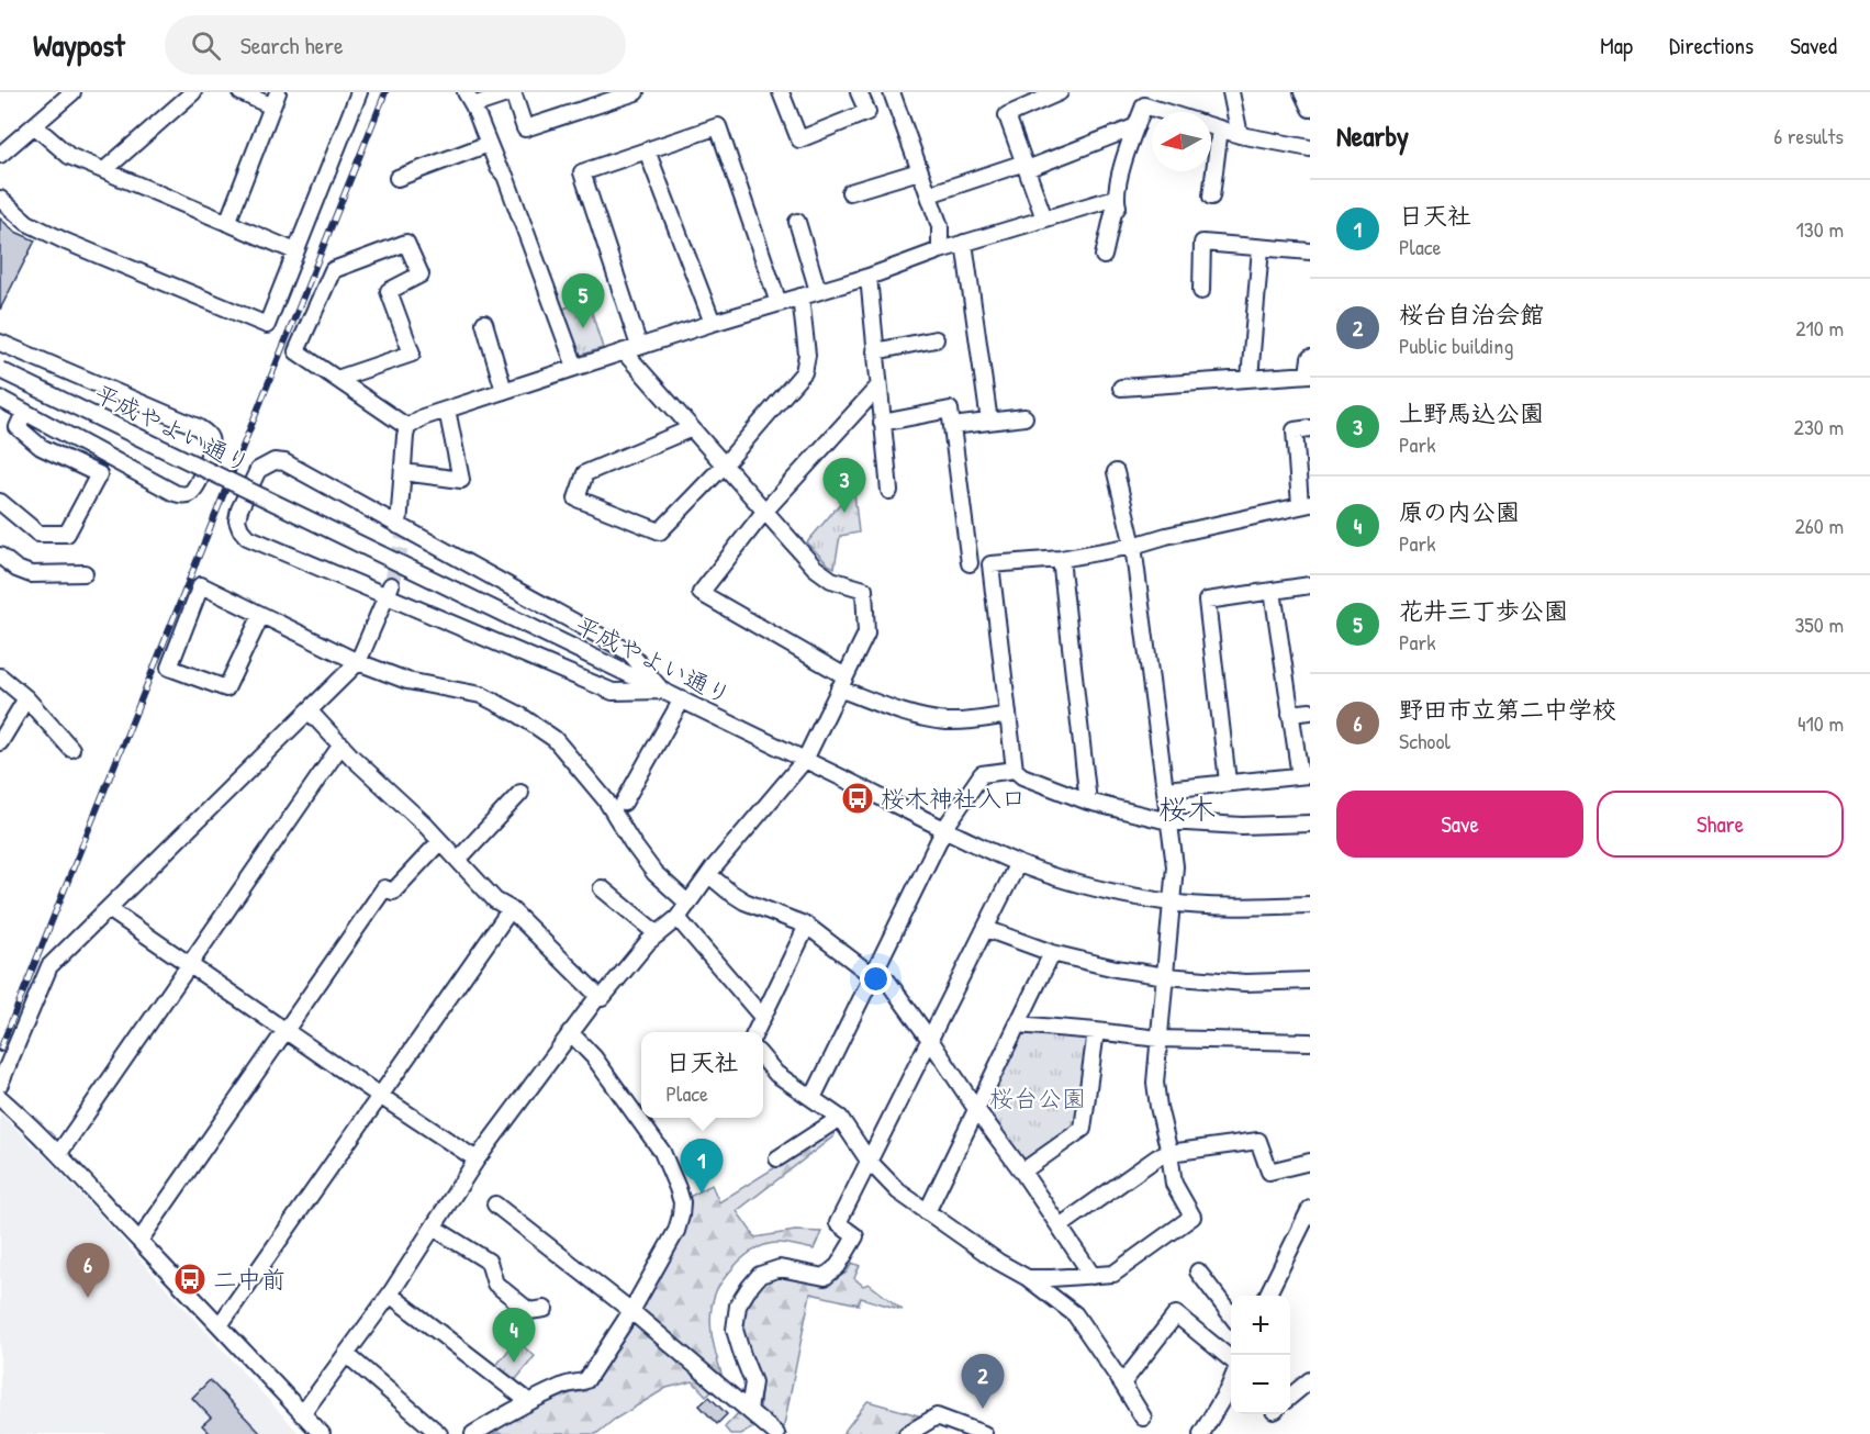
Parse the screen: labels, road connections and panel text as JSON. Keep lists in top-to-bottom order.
{
  "streets": {
    "street": ["平成やよい通り"]
  },
  "districts": ["桜木"],
  "parks": ["桜台公園"],
  "places": {
    "bus stop": ["桜木神社入口", "二中前"]
  },
  "north": "left",
  "page": {
    "header": "Waypost",
    "search": "Search here",
    "nav": ["Map", "Directions", "Saved"],
    "heading": ["Nearby", "6 results"],
    "list": [
      {
        "mark": "1",
        "name": "日天社",
        "note": "Place",
        "value": "130 m"
      },
      {
        "mark": "2",
        "name": "桜台自治会館",
        "note": "Public building",
        "value": "210 m"
      },
      {
        "mark": "3",
        "name": "上野馬込公園",
        "note": "Park",
        "value": "230 m"
      },
      {
        "mark": "4",
        "name": "原の内公園",
        "note": "Park",
        "value": "260 m"
      },
      {
        "mark": "5",
        "name": "花井三丁歩公園",
        "note": "Park",
        "value": "350 m"
      },
      {
        "mark": "6",
        "name": "野田市立第二中学校",
        "note": "School",
        "value": "410 m"
      }
    ],
    "pins": [
      "5",
      "3",
      "1",
      "6",
      "4",
      "2"
    ],
    "buttons": ["Save", "Share"],
    "popup": ["日天社", "Place"],
    "map_buttons": ["+", "−"]
  }
}
